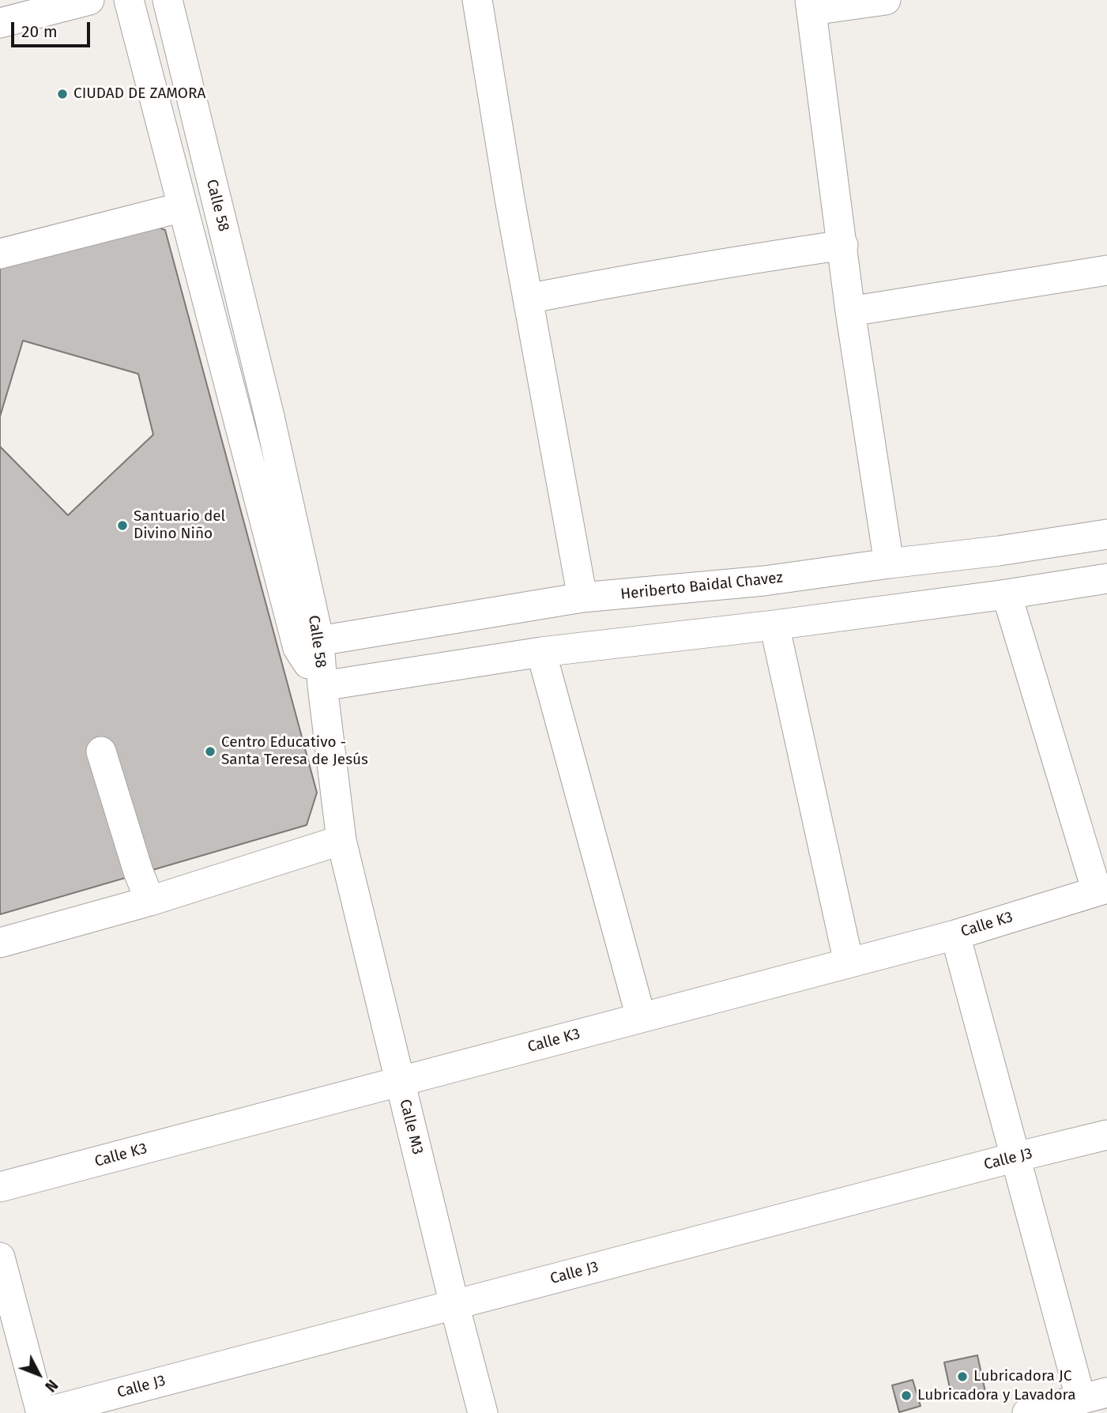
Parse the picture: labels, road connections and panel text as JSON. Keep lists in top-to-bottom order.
{
  "streets": {
    "street": [
      "Calle 58",
      "Heriberto Baidal Chavez",
      "Calle K3",
      "Calle M3",
      "Calle J3"
    ]
  },
  "crossings": [
    ["Calle 58", "Heriberto Baidal Chavez"],
    ["Calle 58", "Calle M3"],
    ["Calle K3", "Calle M3"],
    ["Calle M3", "Calle J3"]
  ],
  "places": [
    "CIUDAD DE ZAMORA",
    "Santuario del Divino Niño",
    "Centro Educativo - Santa Teresa de Jesús",
    "Lubricadora JC",
    "Lubricadora y Lavadora"
  ],
  "scale_bar": "20 m",
  "north": "bottom right"
}
